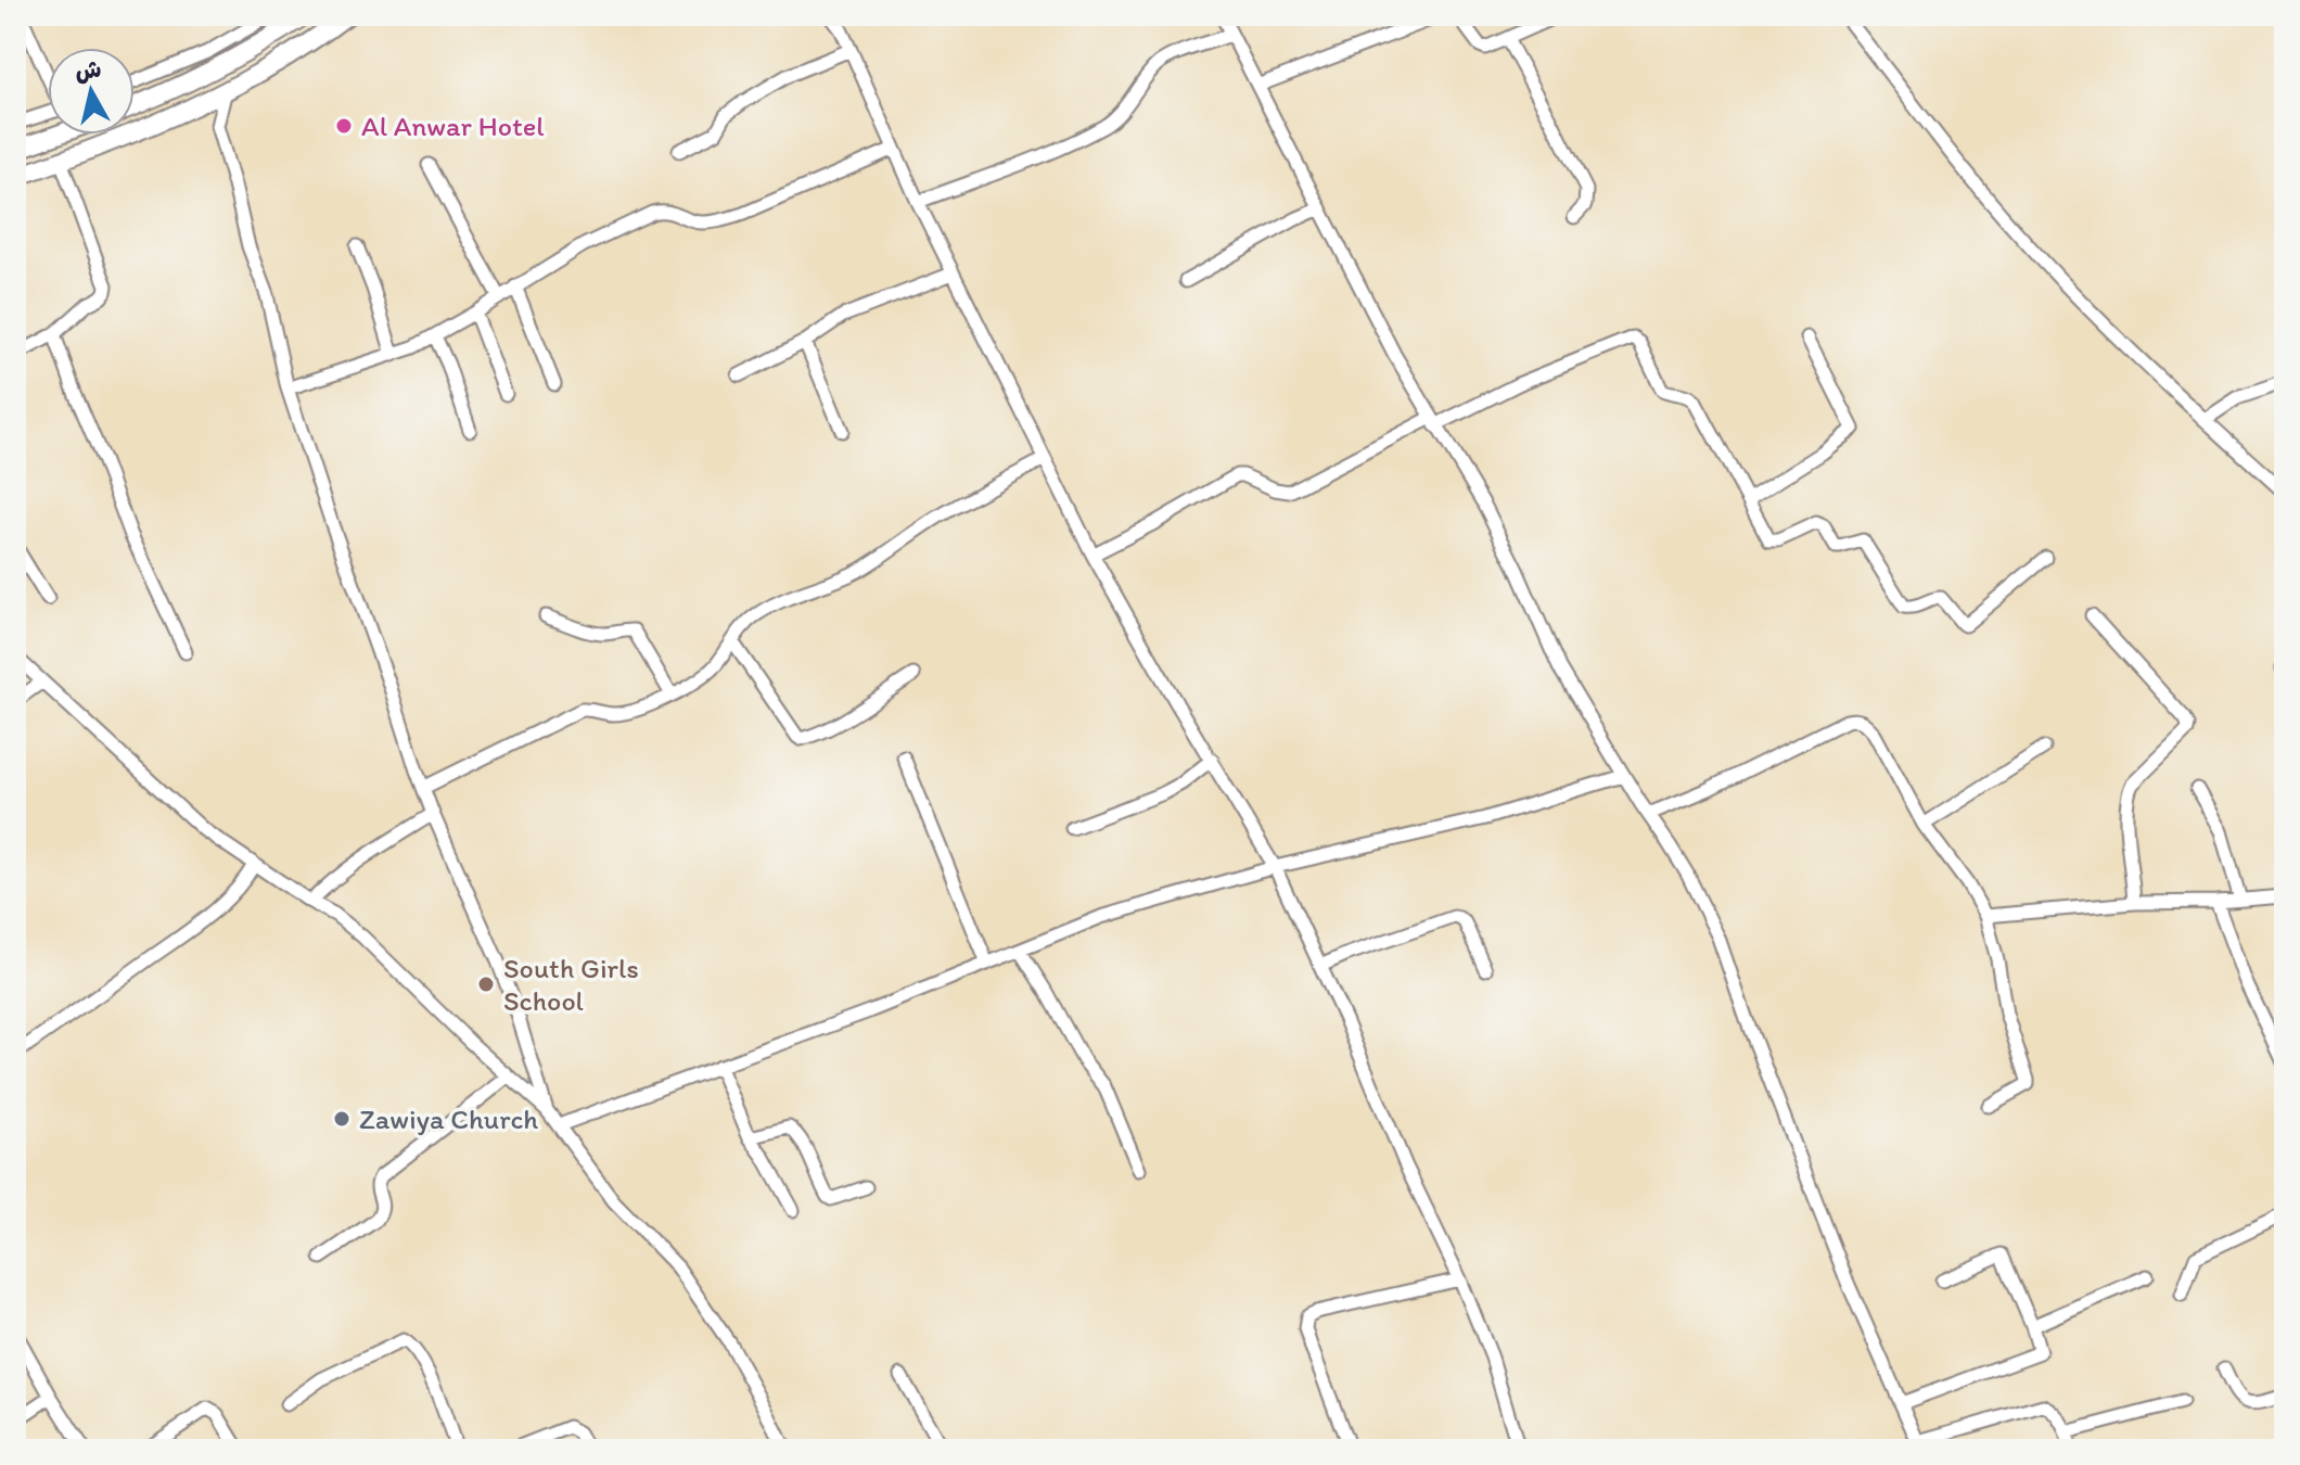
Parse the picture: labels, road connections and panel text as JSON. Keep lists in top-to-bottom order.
{
  "places": ["Al Anwar Hotel", "South Girls School", "Zawiya Church"],
  "north": "top"
}
